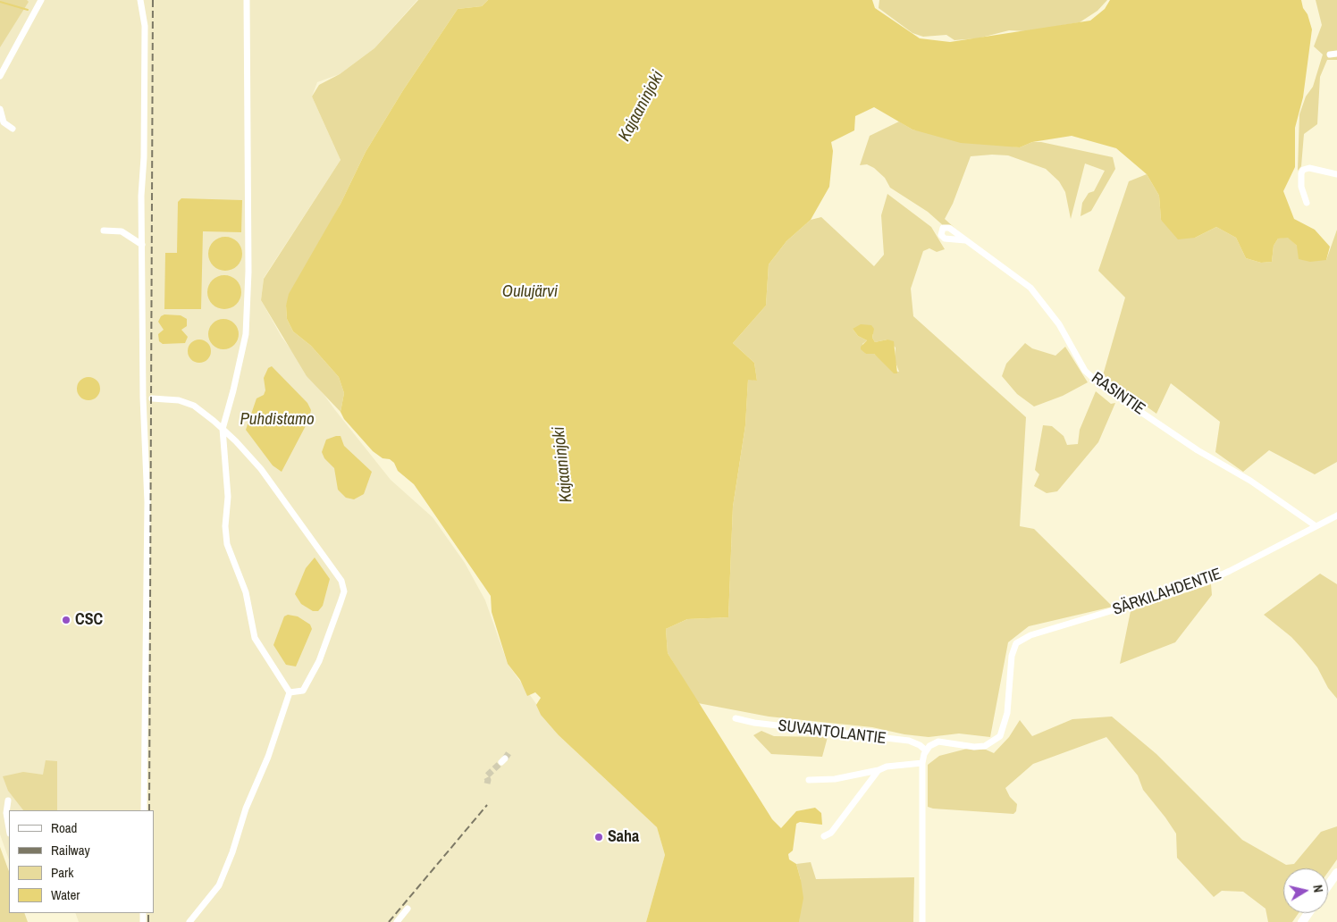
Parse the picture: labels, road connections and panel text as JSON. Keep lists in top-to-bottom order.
{
  "streets": {
    "street": ["RASINTIE", "SÄRKILAHDENTIE", "SUVANTOLANTIE"]
  },
  "crossings": [
    ["RASINTIE", "SÄRKILAHDENTIE"],
    ["SÄRKILAHDENTIE", "SUVANTOLANTIE"]
  ],
  "water": ["Kajaaninjoki", "Oulujärvi", "Puhdistamo"],
  "places": ["CSC", "Saha"],
  "legend": [
    "Road",
    "Railway",
    "Park",
    "Water"
  ],
  "north": "right"
}
